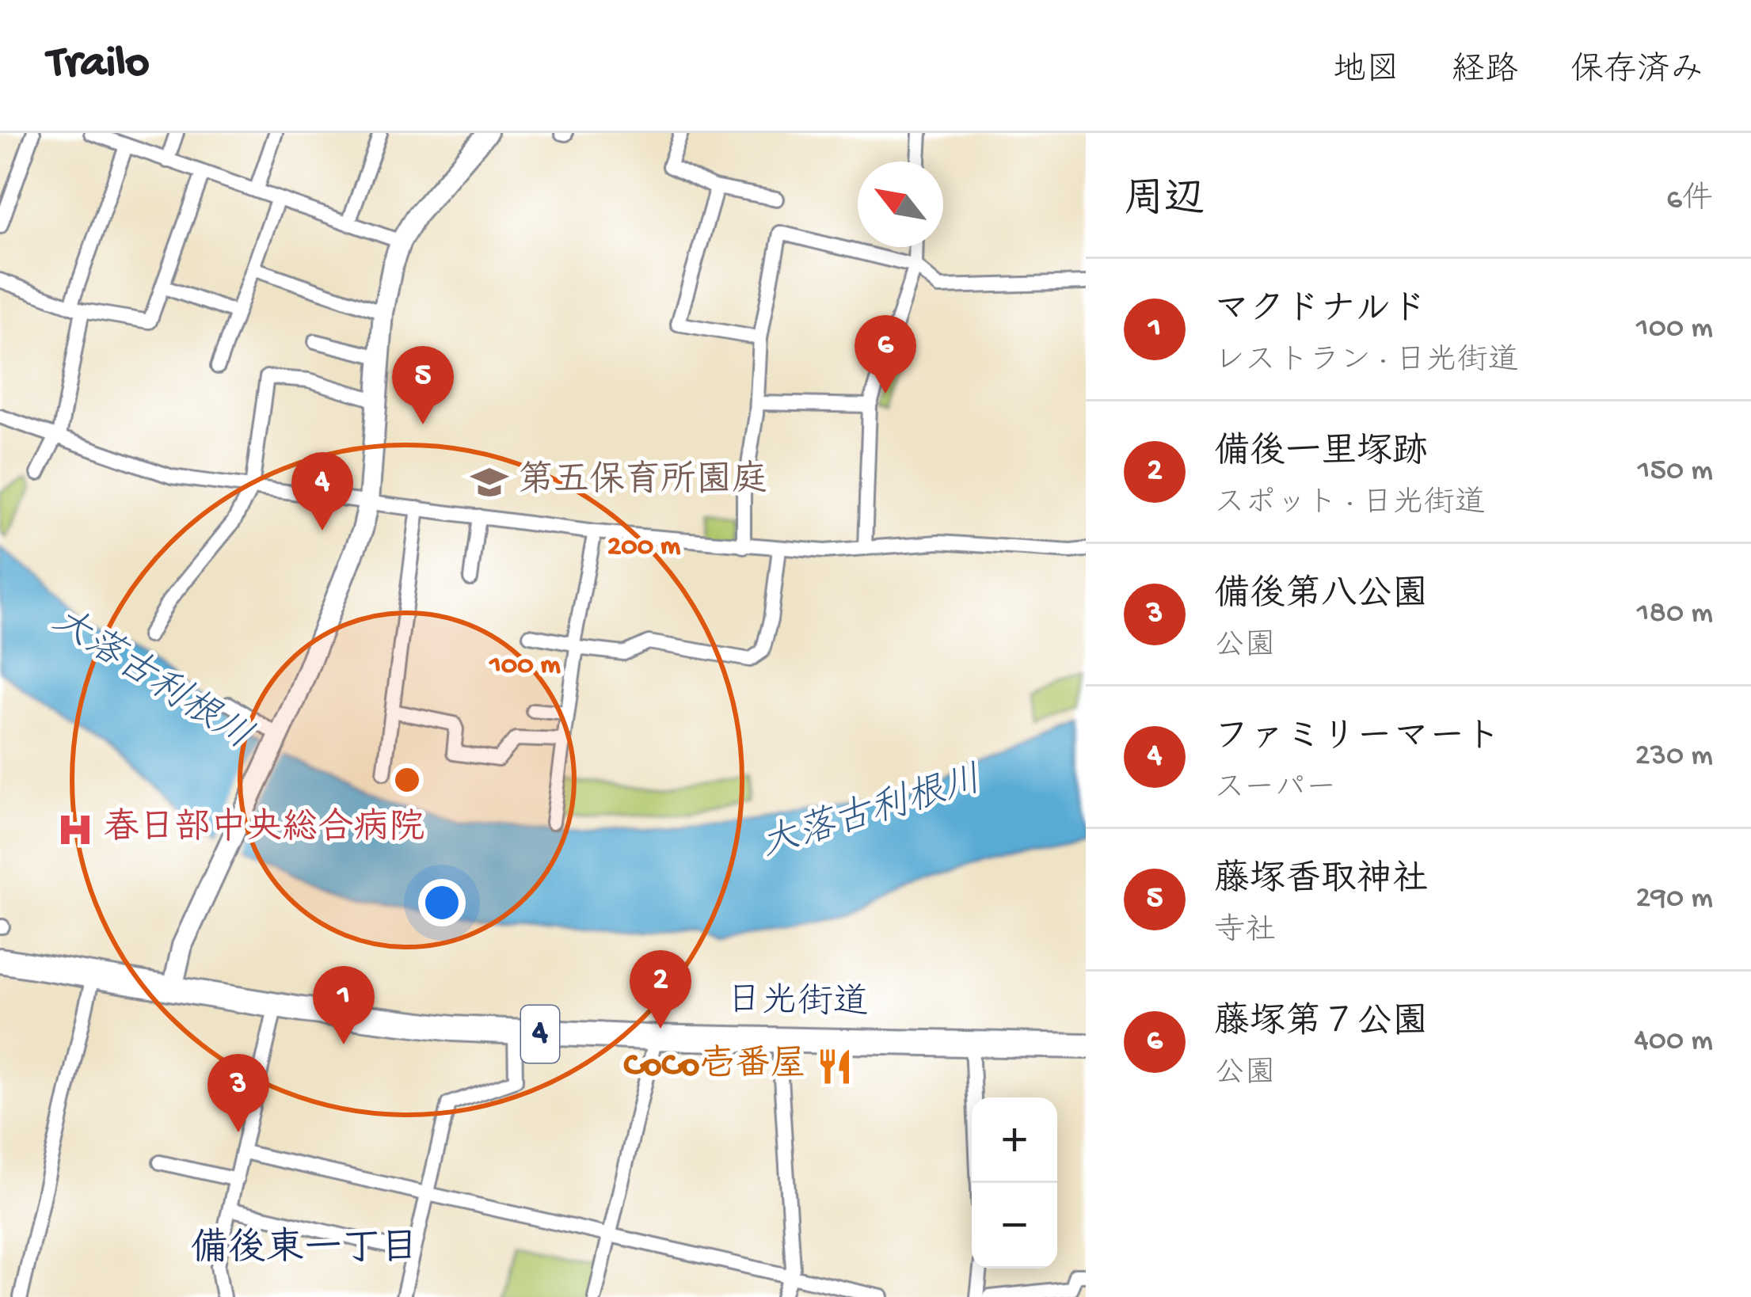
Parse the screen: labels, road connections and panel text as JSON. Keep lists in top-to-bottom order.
{
  "streets": {
    "highway": ["日光街道", "4"]
  },
  "districts": ["備後東一丁目"],
  "water": ["大落古利根川"],
  "places": {
    "school or university": ["第五保育所園庭"],
    "hospital": ["春日部中央総合病院"],
    "restaurant": ["CoCo壱番屋"]
  },
  "north": "top left",
  "page": {
    "header": "Trailo",
    "nav": ["地図", "経路", "保存済み"],
    "heading": ["周辺", "6件"],
    "list": [
      {
        "mark": "1",
        "name": "マクドナルド",
        "note": "レストラン · 日光街道",
        "value": "100 m"
      },
      {
        "mark": "2",
        "name": "備後一里塚跡",
        "note": "スポット · 日光街道",
        "value": "150 m"
      },
      {
        "mark": "3",
        "name": "備後第八公園",
        "note": "公園",
        "value": "180 m"
      },
      {
        "mark": "4",
        "name": "ファミリーマート",
        "note": "スーパー",
        "value": "230 m"
      },
      {
        "mark": "5",
        "name": "藤塚香取神社",
        "note": "寺社",
        "value": "290 m"
      },
      {
        "mark": "6",
        "name": "藤塚第７公園",
        "note": "公園",
        "value": "400 m"
      }
    ],
    "pins": [
      "6",
      "5",
      "4",
      "2",
      "1",
      "3"
    ],
    "map_buttons": ["+", "−"]
  },
  "rings": ["200 m", "100 m"]
}
